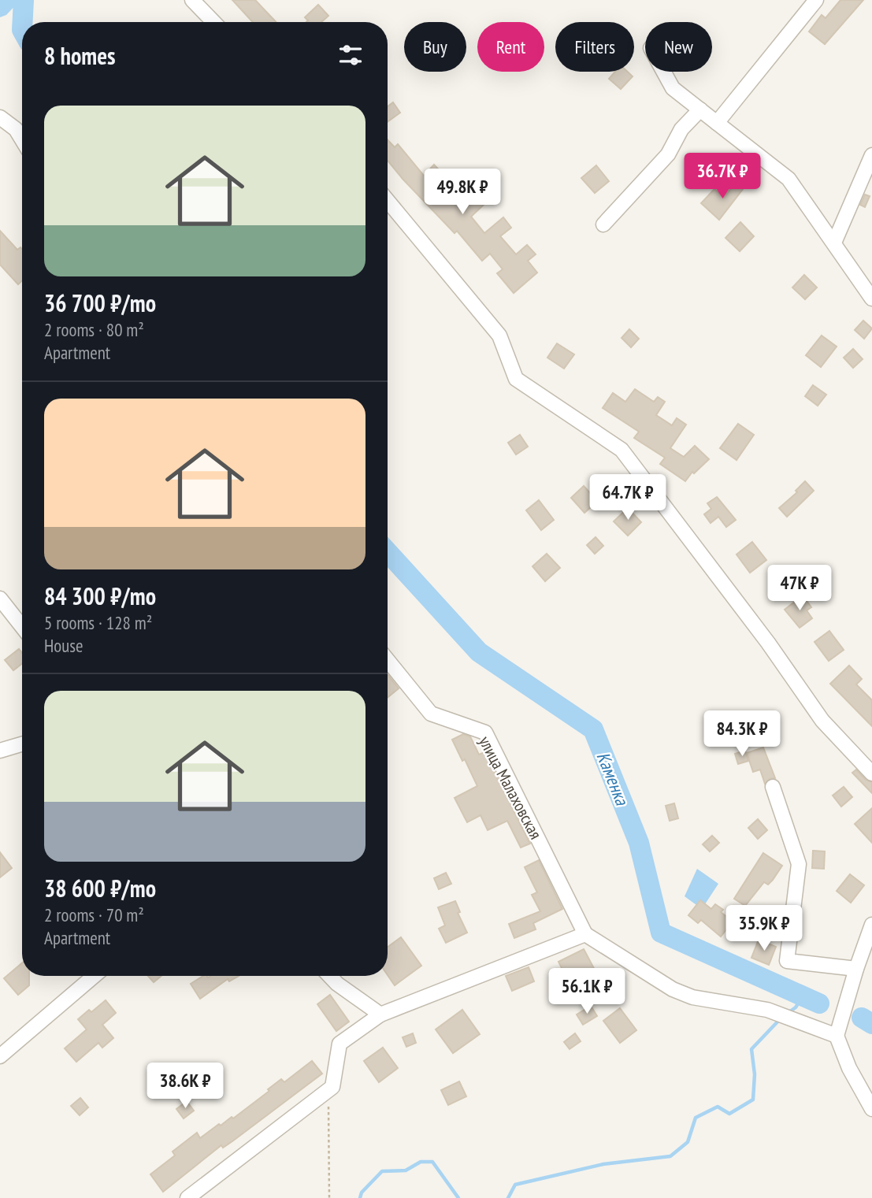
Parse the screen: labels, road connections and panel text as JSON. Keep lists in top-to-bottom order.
{
  "streets": {
    "street": ["улица Малаховская"]
  },
  "water": ["Каменка"],
  "page": {
    "chip": [
      "Buy",
      "Rent",
      "Filters",
      "New"
    ],
    "heading": "8 homes",
    "list": [
      {
        "name": "36 700 ₽/mo",
        "note": "2 rooms · 80 m² · Apartment"
      },
      {
        "name": "84 300 ₽/mo",
        "note": "5 rooms · 128 m² · House"
      },
      {
        "name": "38 600 ₽/mo",
        "note": "2 rooms · 70 m² · Apartment"
      }
    ],
    "price": [
      "36.7K ₽",
      "49.8K ₽",
      "64.7K ₽",
      "47K ₽",
      "84.3K ₽",
      "35.9K ₽",
      "56.1K ₽",
      "38.6K ₽"
    ]
  }
}
